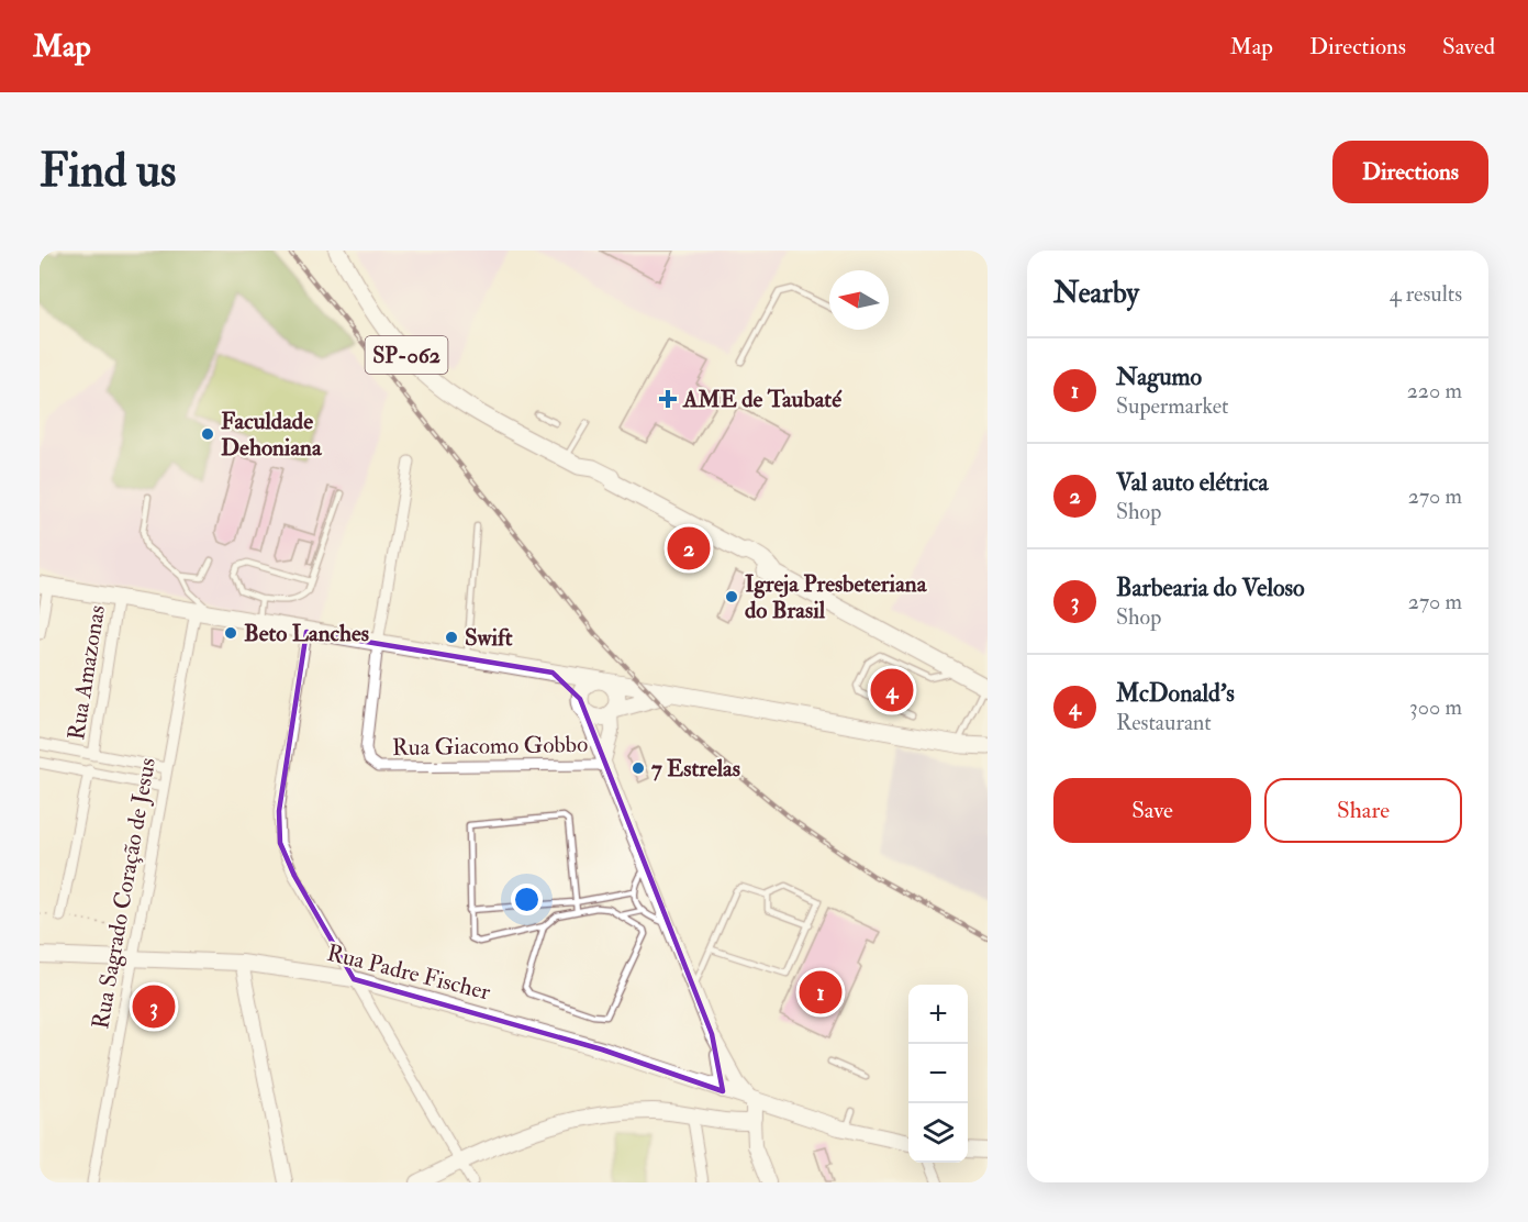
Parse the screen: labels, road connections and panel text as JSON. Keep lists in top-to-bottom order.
{
  "streets": {
    "main road": ["SP-062", "Rua Padre Fischer"],
    "street": ["Rua Amazonas", "Rua Giacomo Gobbo", "Rua Sagrado Coração de Jesus"]
  },
  "crossings": [
    ["Rua Sagrado Coração de Jesus", "Rua Padre Fischer"]
  ],
  "places": {
    "health": ["AME de Taubaté"],
    "other": [
      "Faculdade Dehoniana",
      "Igreja Presbeteriana do Brasil",
      "Beto Lanches",
      "Swift",
      "7 Estrelas"
    ]
  },
  "north": "left",
  "page": {
    "header": "Map",
    "nav": ["Map", "Directions", "Saved"],
    "buttons": [
      "Directions",
      ["Save", "Share"]
    ],
    "title": "Find us",
    "heading": ["Nearby", "4 results"],
    "list": [
      {
        "mark": "1",
        "name": "Nagumo",
        "note": "Supermarket",
        "value": "220 m"
      },
      {
        "mark": "2",
        "name": "Val auto elétrica",
        "note": "Shop",
        "value": "270 m"
      },
      {
        "mark": "3",
        "name": "Barbearia do Veloso",
        "note": "Shop",
        "value": "270 m"
      },
      {
        "mark": "4",
        "name": "McDonald's",
        "note": "Restaurant",
        "value": "300 m"
      }
    ],
    "pins": [
      "2",
      "4",
      "1",
      "3"
    ],
    "map_buttons": ["+", "−"]
  }
}
